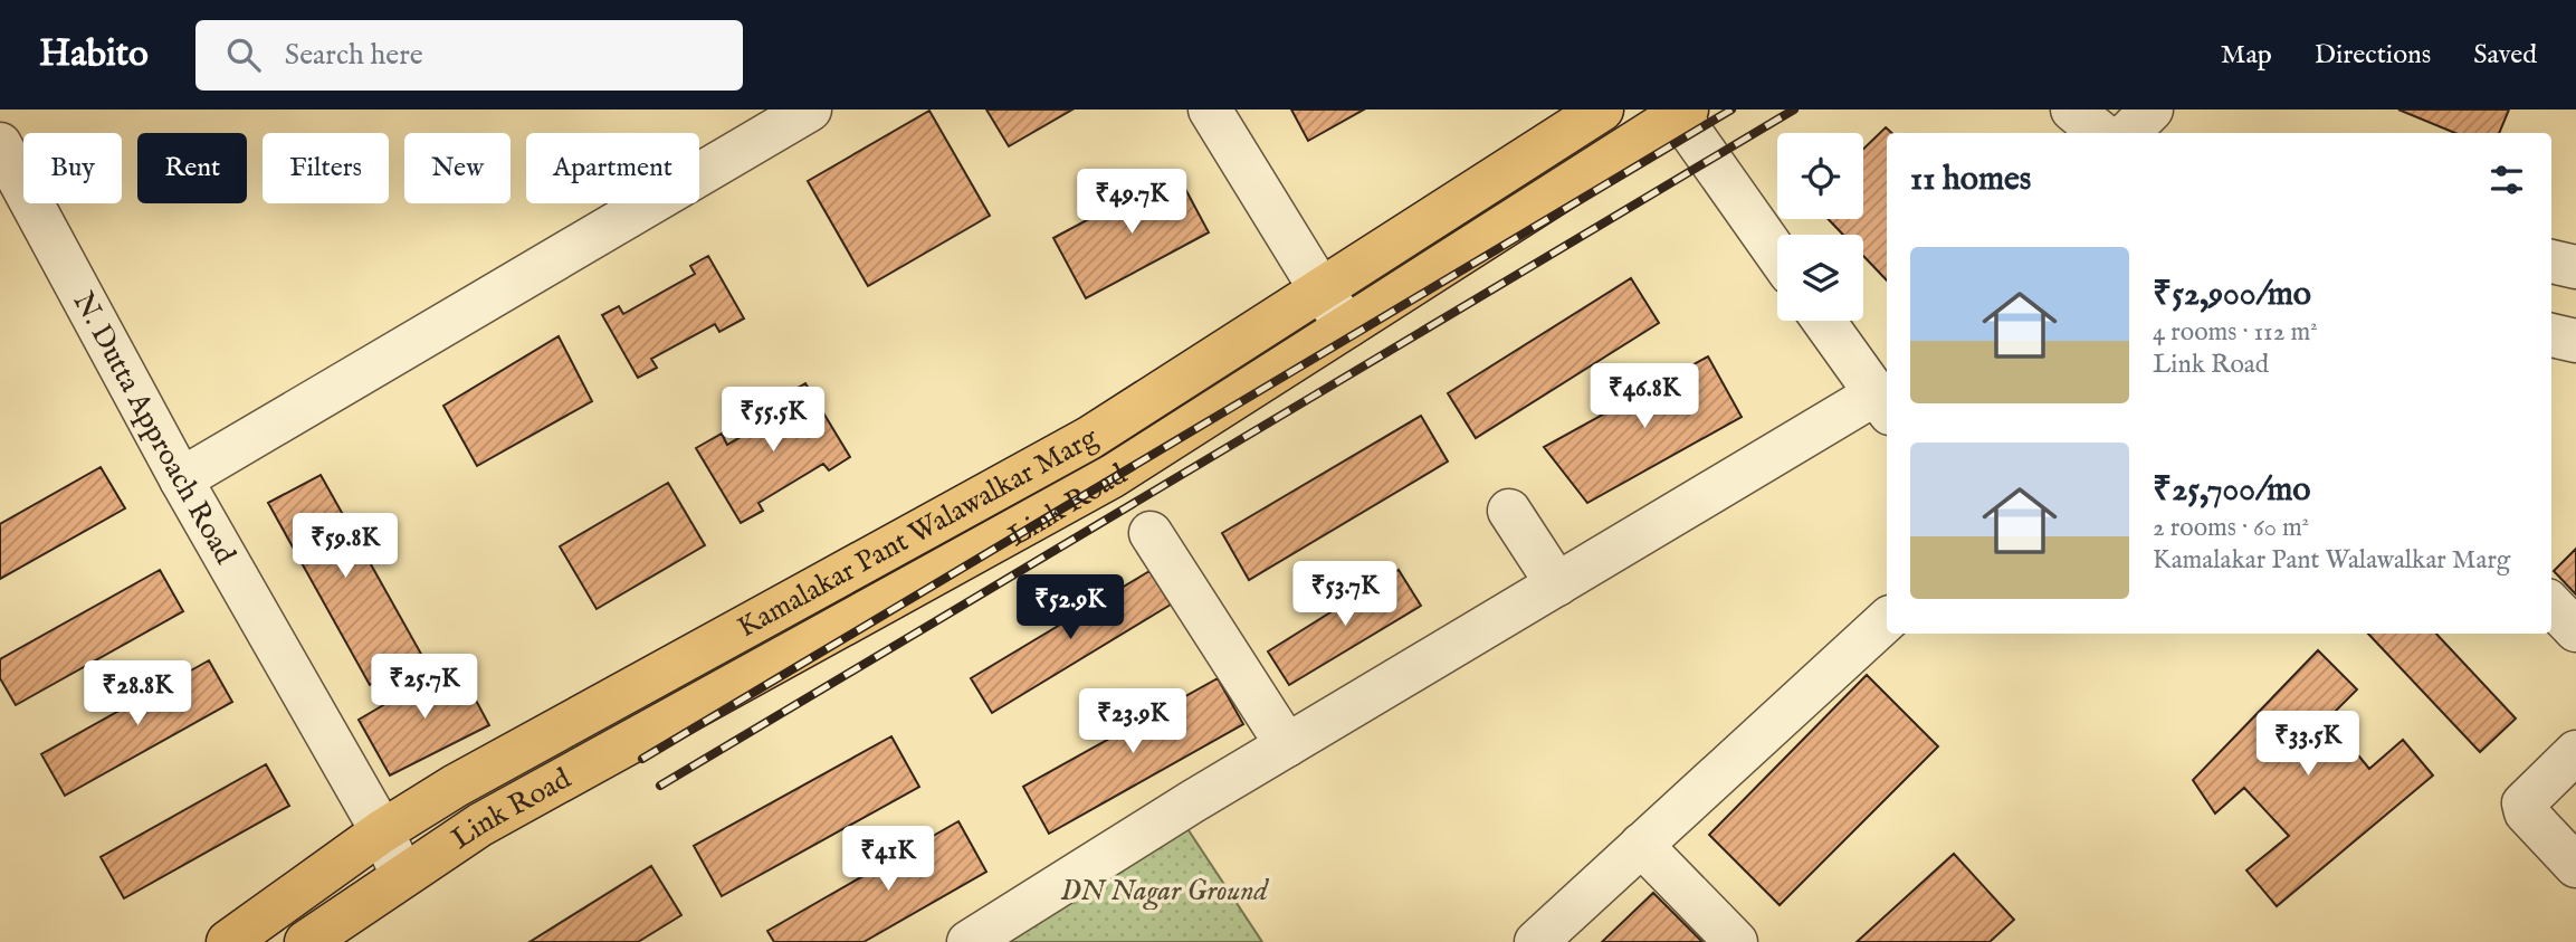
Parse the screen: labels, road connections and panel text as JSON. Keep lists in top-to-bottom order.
{
  "streets": {
    "main road": ["Link Road", "Kamalakar Pant Walawalkar Marg"],
    "street": ["N. Dutta Approach Road"]
  },
  "crossings": [
    ["N. Dutta Approach Road", "Link Road"],
    ["N. Dutta Approach Road", "Kamalakar Pant Walawalkar Marg"]
  ],
  "parks": ["DN Nagar Ground"],
  "page": {
    "header": "Habito",
    "search": "Search here",
    "nav": ["Map", "Directions", "Saved"],
    "chip": [
      "Buy",
      "Rent",
      "Filters",
      "New",
      "Apartment"
    ],
    "heading": "11 homes",
    "price": [
      "₹49.7K",
      "₹46.8K",
      "₹55.5K",
      "₹59.8K",
      "₹53.7K",
      "₹52.9K",
      "₹25.7K",
      "₹28.8K",
      "₹23.9K",
      "₹33.5K",
      "₹41K"
    ],
    "list": [
      {
        "name": "₹52,900/mo",
        "note": "4 rooms · 112 m² · Link Road"
      },
      {
        "name": "₹25,700/mo",
        "note": "2 rooms · 60 m² · Kamalakar Pant Walawalkar Marg"
      }
    ]
  }
}
